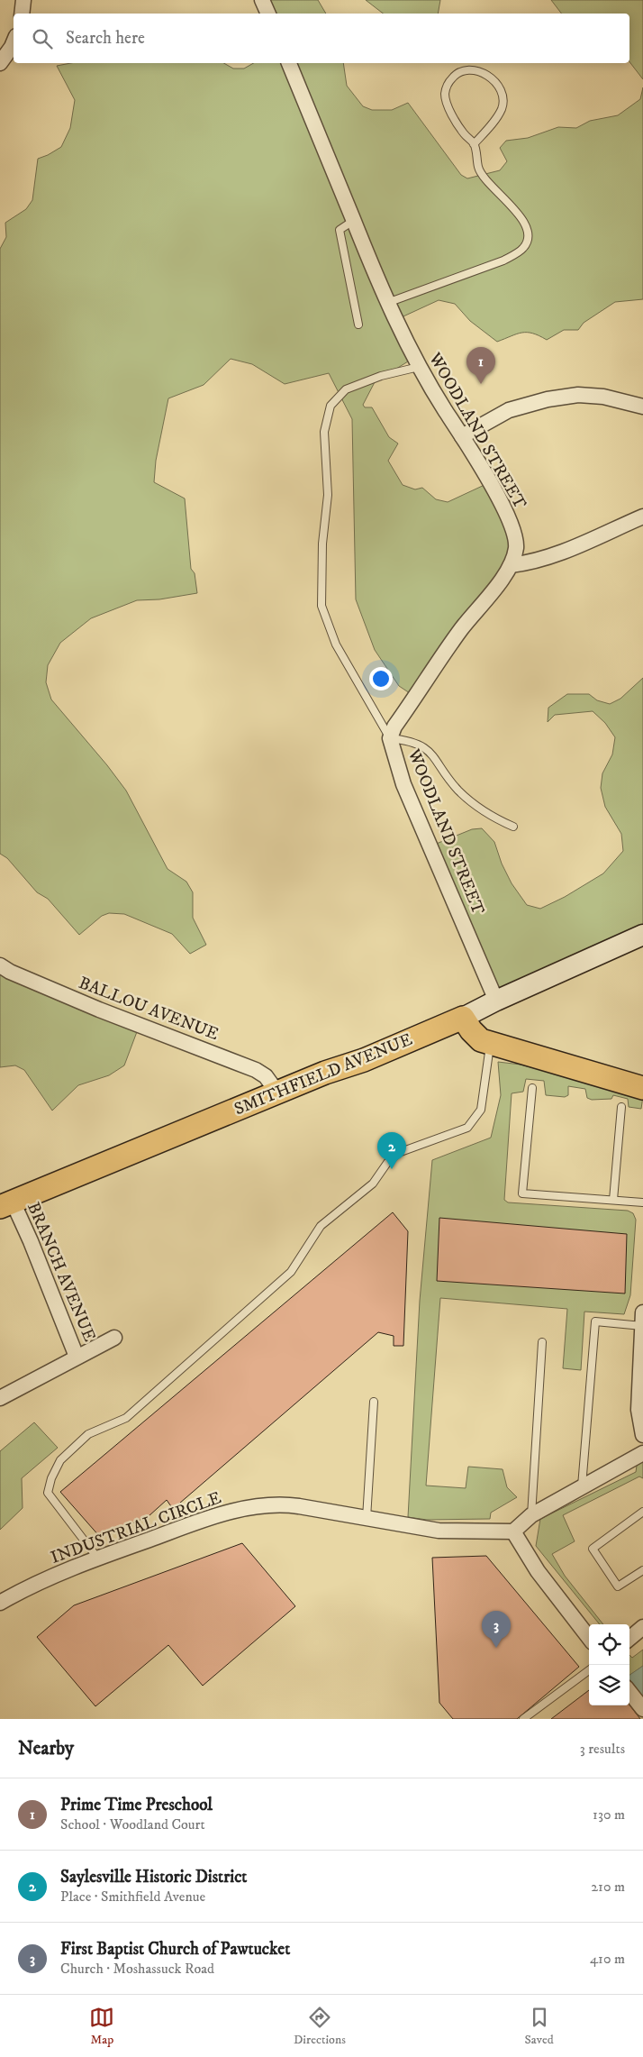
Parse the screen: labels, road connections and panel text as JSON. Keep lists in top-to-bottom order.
{
  "streets": {
    "main road": ["SMITHFIELD AVENUE"],
    "street": [
      "WOODLAND STREET",
      "BALLOU AVENUE",
      "BRANCH AVENUE",
      "INDUSTRIAL CIRCLE"
    ]
  },
  "crossings": [
    ["WOODLAND STREET", "SMITHFIELD AVENUE"],
    ["BALLOU AVENUE", "SMITHFIELD AVENUE"],
    ["SMITHFIELD AVENUE", "BRANCH AVENUE"]
  ],
  "page": {
    "search": "Search here",
    "pins": ["1", "2", "3"],
    "heading": ["Nearby", "3 results"],
    "list": [
      {
        "mark": "1",
        "name": "Prime Time Preschool",
        "note": "School · Woodland Court",
        "value": "130 m"
      },
      {
        "mark": "2",
        "name": "Saylesville Historic District",
        "note": "Place · Smithfield Avenue",
        "value": "210 m"
      },
      {
        "mark": "3",
        "name": "First Baptist Church of Pawtucket",
        "note": "Church · Moshassuck Road",
        "value": "410 m"
      }
    ],
    "nav": ["Map", "Directions", "Saved"]
  }
}
